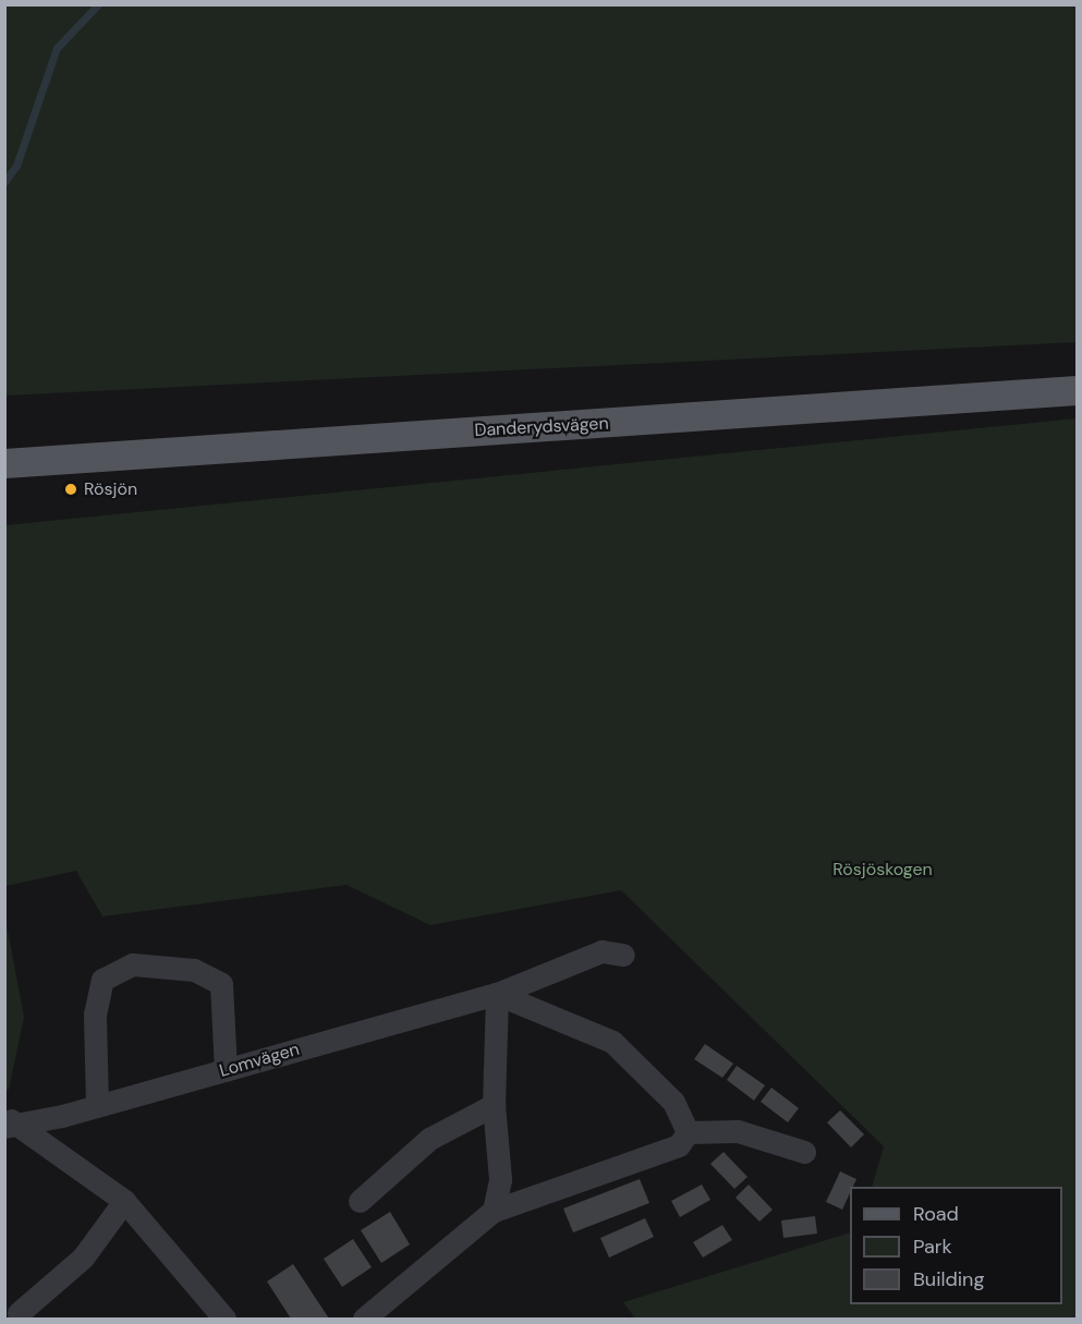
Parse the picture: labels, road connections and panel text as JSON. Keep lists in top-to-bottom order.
{
  "streets": {
    "main road": ["Danderydsvägen"],
    "lane": ["Lomvägen"]
  },
  "parks": ["Rösjöskogen"],
  "places": ["Rösjön"],
  "legend": ["Road", "Park", "Building"]
}
